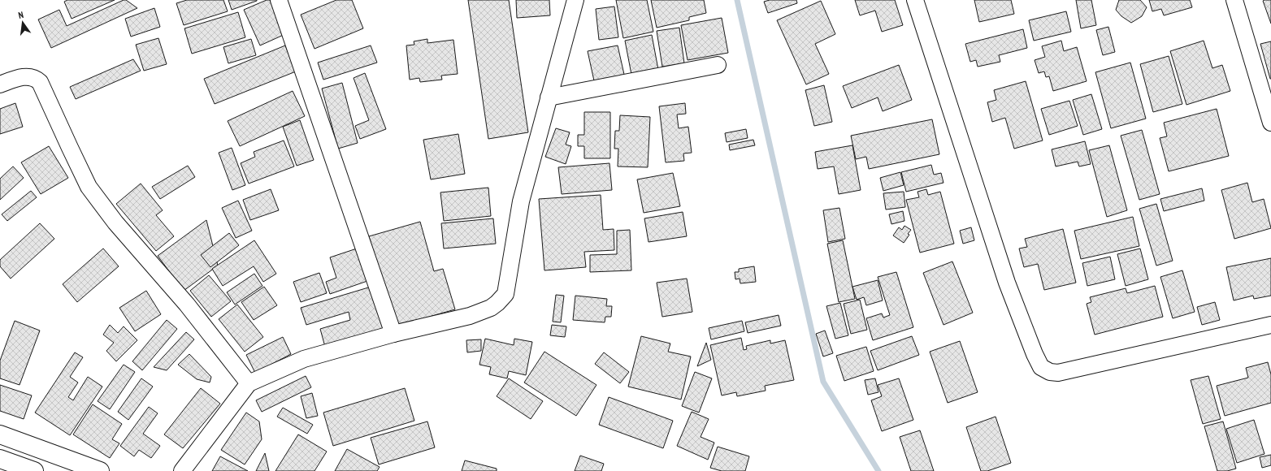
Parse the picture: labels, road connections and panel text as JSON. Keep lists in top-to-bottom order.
{
  "north": "top"
}
